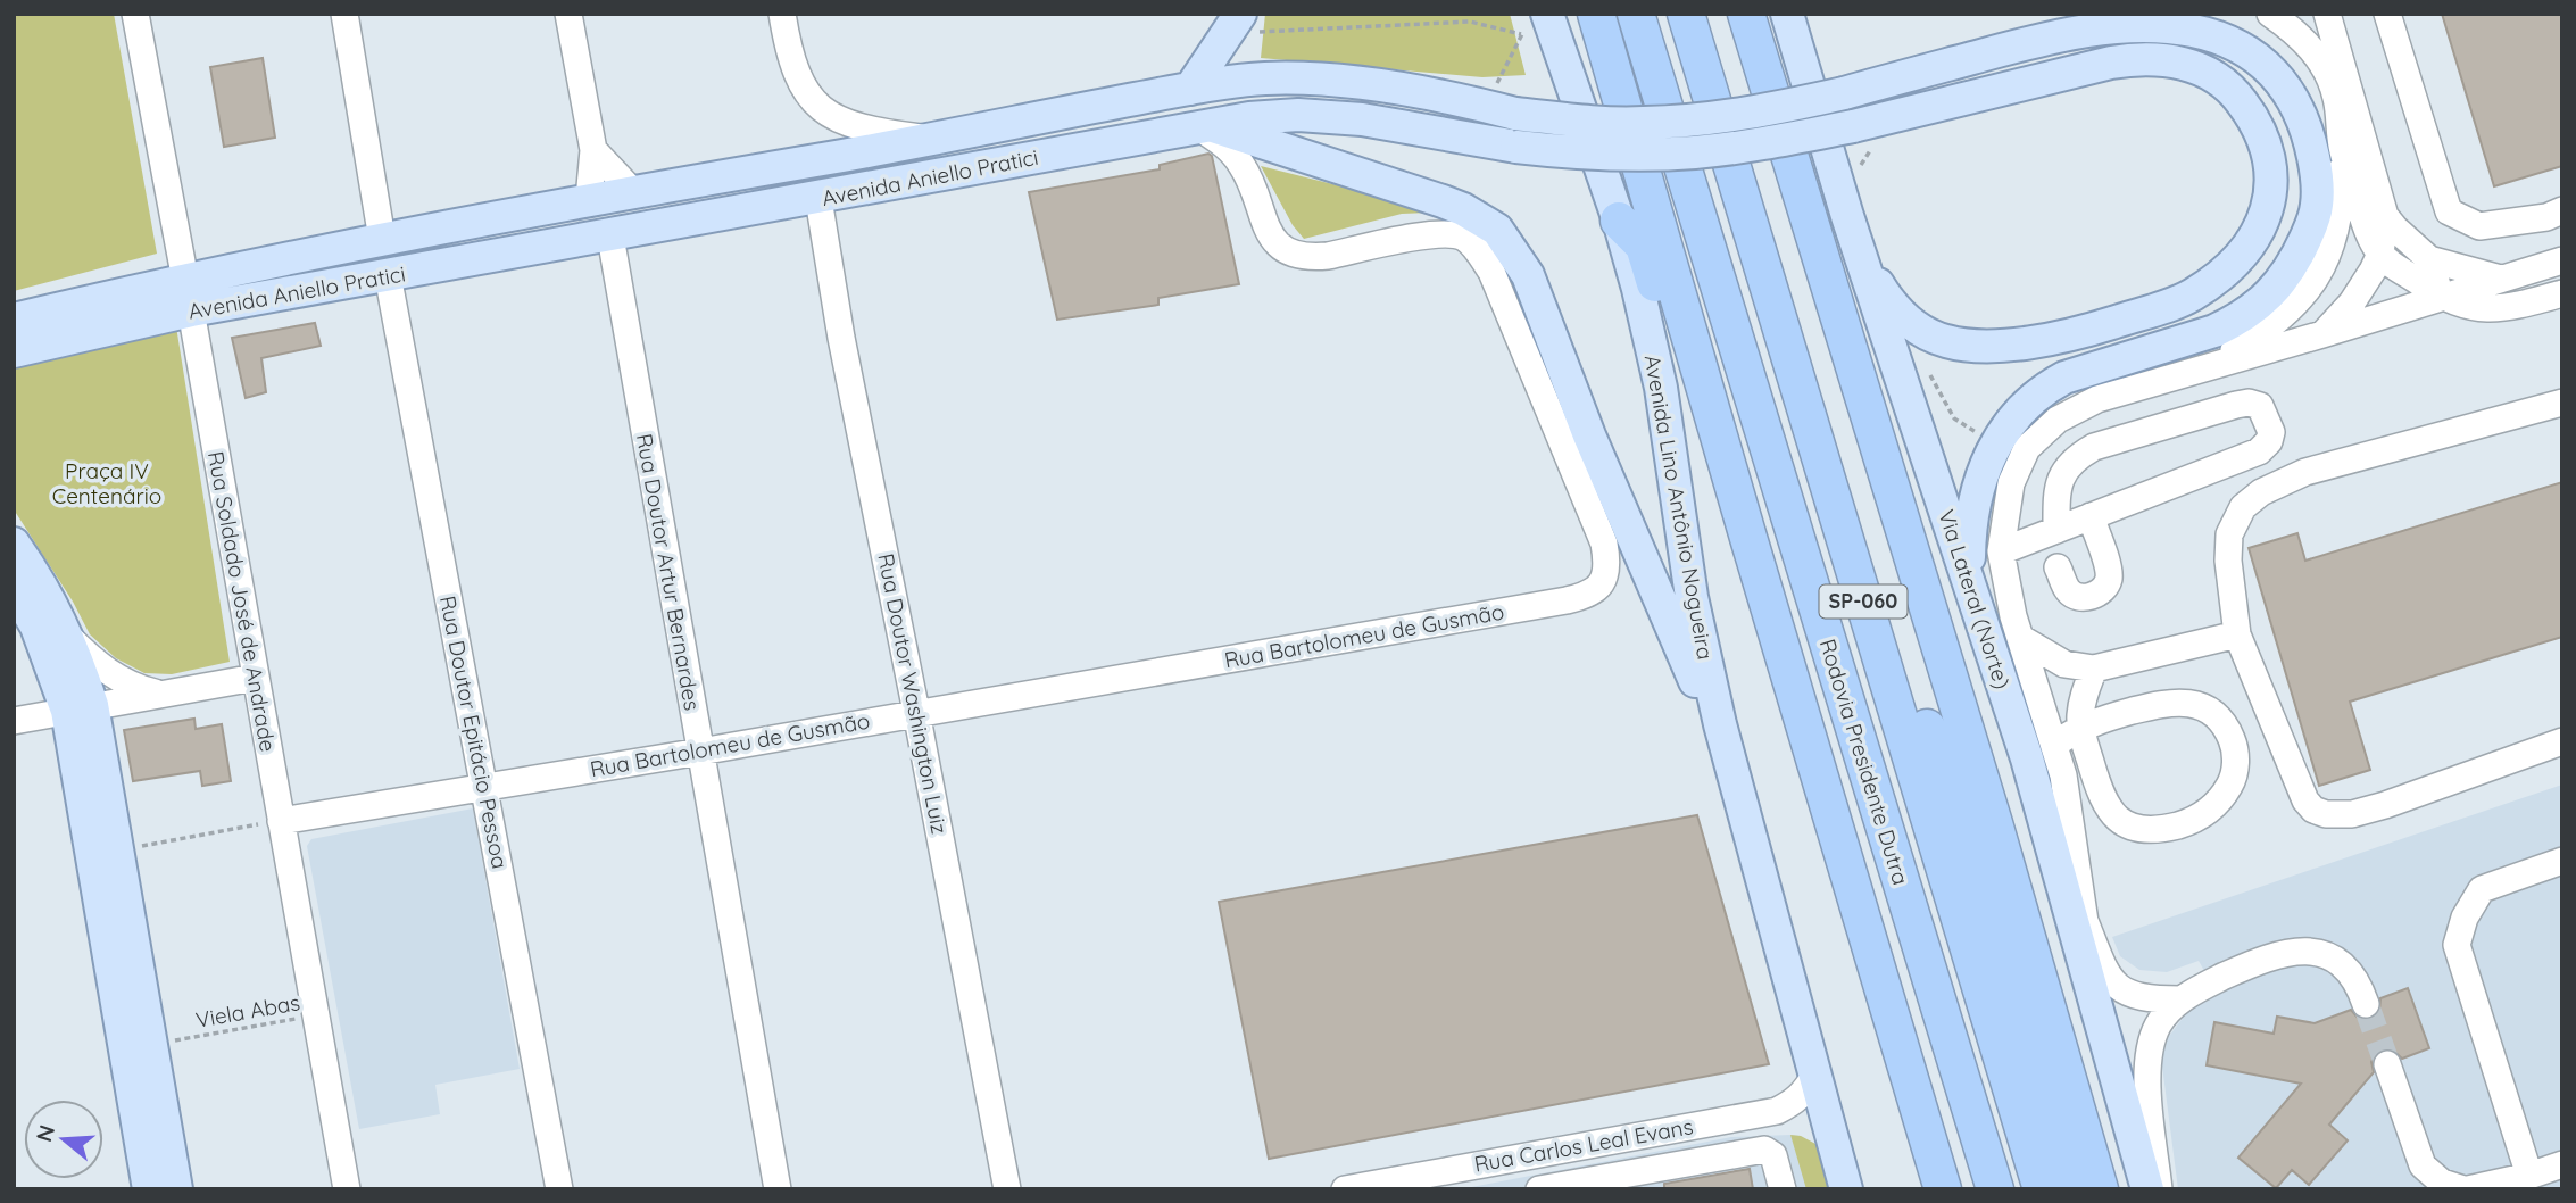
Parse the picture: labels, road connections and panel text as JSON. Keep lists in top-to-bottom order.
{
  "streets": {
    "highway": ["SP-060", "Rodovia Presidente Dutra"],
    "main road": ["Avenida Aniello Pratici", "Avenida Lino Antônio Nogueira", "Via Lateral (Norte)"],
    "street": [
      "Rua Doutor Artur Bernardes",
      "Rua Soldado José de Andrade",
      "Rua Bartolomeu de Gusmão",
      "Rua Doutor Washington Luiz",
      "Rua Doutor Epitácio Pessoa",
      "Rua Carlos Leal Evans"
    ],
    "path": ["Viela Abas"]
  },
  "crossings": [
    ["Avenida Aniello Pratici", "Rua Doutor Artur Bernardes"],
    ["Avenida Aniello Pratici", "Via Lateral (Norte)"],
    ["Avenida Aniello Pratici", "Rua Soldado José de Andrade"],
    ["Avenida Aniello Pratici", "Rua Bartolomeu de Gusmão"],
    ["Avenida Aniello Pratici", "Rua Doutor Washington Luiz"],
    ["Avenida Aniello Pratici", "Rua Doutor Epitácio Pessoa"],
    ["Avenida Lino Antônio Nogueira", "Rua Carlos Leal Evans"],
    ["Rua Doutor Artur Bernardes", "Rua Bartolomeu de Gusmão"],
    ["Rua Soldado José de Andrade", "Rua Bartolomeu de Gusmão"],
    ["Rua Soldado José de Andrade", "Viela Abas"],
    ["Rua Bartolomeu de Gusmão", "Rua Doutor Washington Luiz"],
    ["Rua Bartolomeu de Gusmão", "Rua Doutor Epitácio Pessoa"]
  ],
  "parks": ["Praça IV Centenário"],
  "north": "left"
}
